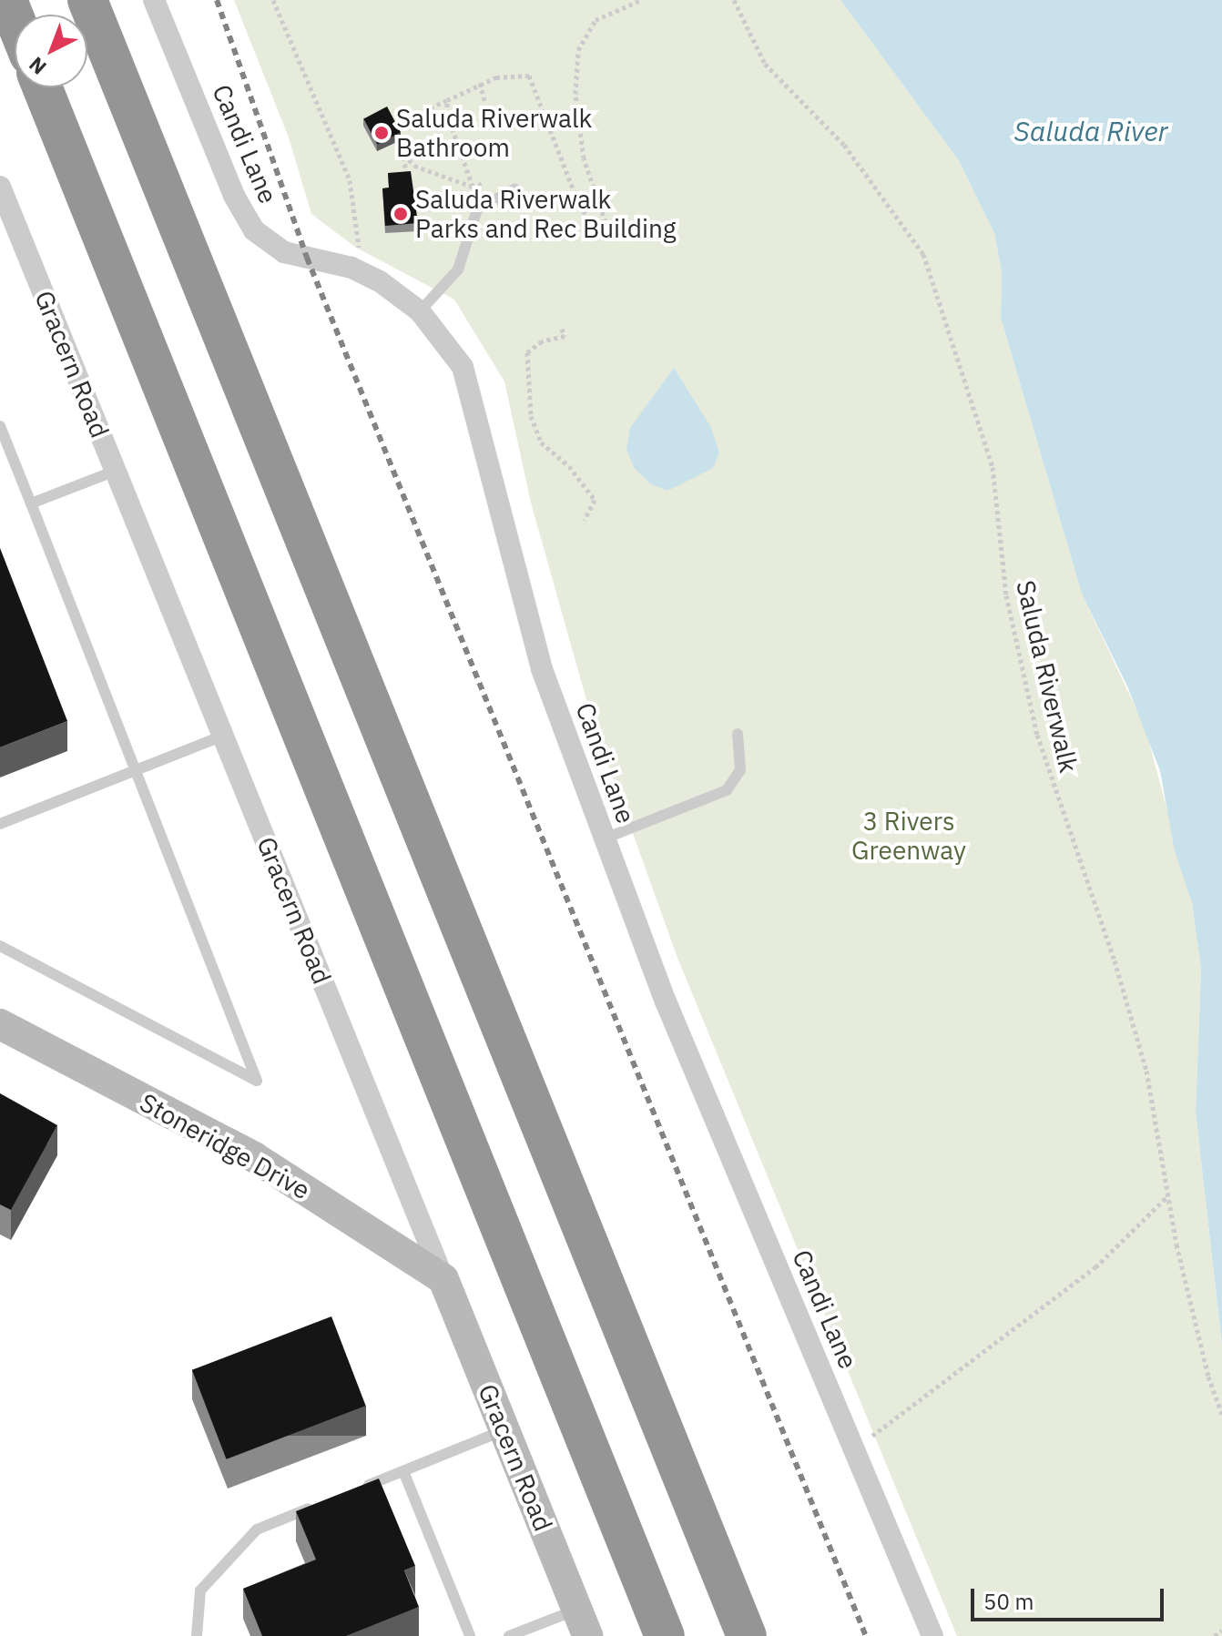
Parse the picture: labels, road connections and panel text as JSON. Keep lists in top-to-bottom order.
{
  "streets": {
    "street": ["Candi Lane", "Gracern Road", "Stoneridge Drive"],
    "path": ["Saluda Riverwalk"]
  },
  "crossings": [
    ["Gracern Road", "Stoneridge Drive"]
  ],
  "water": ["Saluda River"],
  "parks": ["3 Rivers Greenway"],
  "places": ["Saluda Riverwalk Bathroom", "Saluda Riverwalk Parks and Rec Building"],
  "scale_bar": "50 m",
  "north": "bottom left"
}
